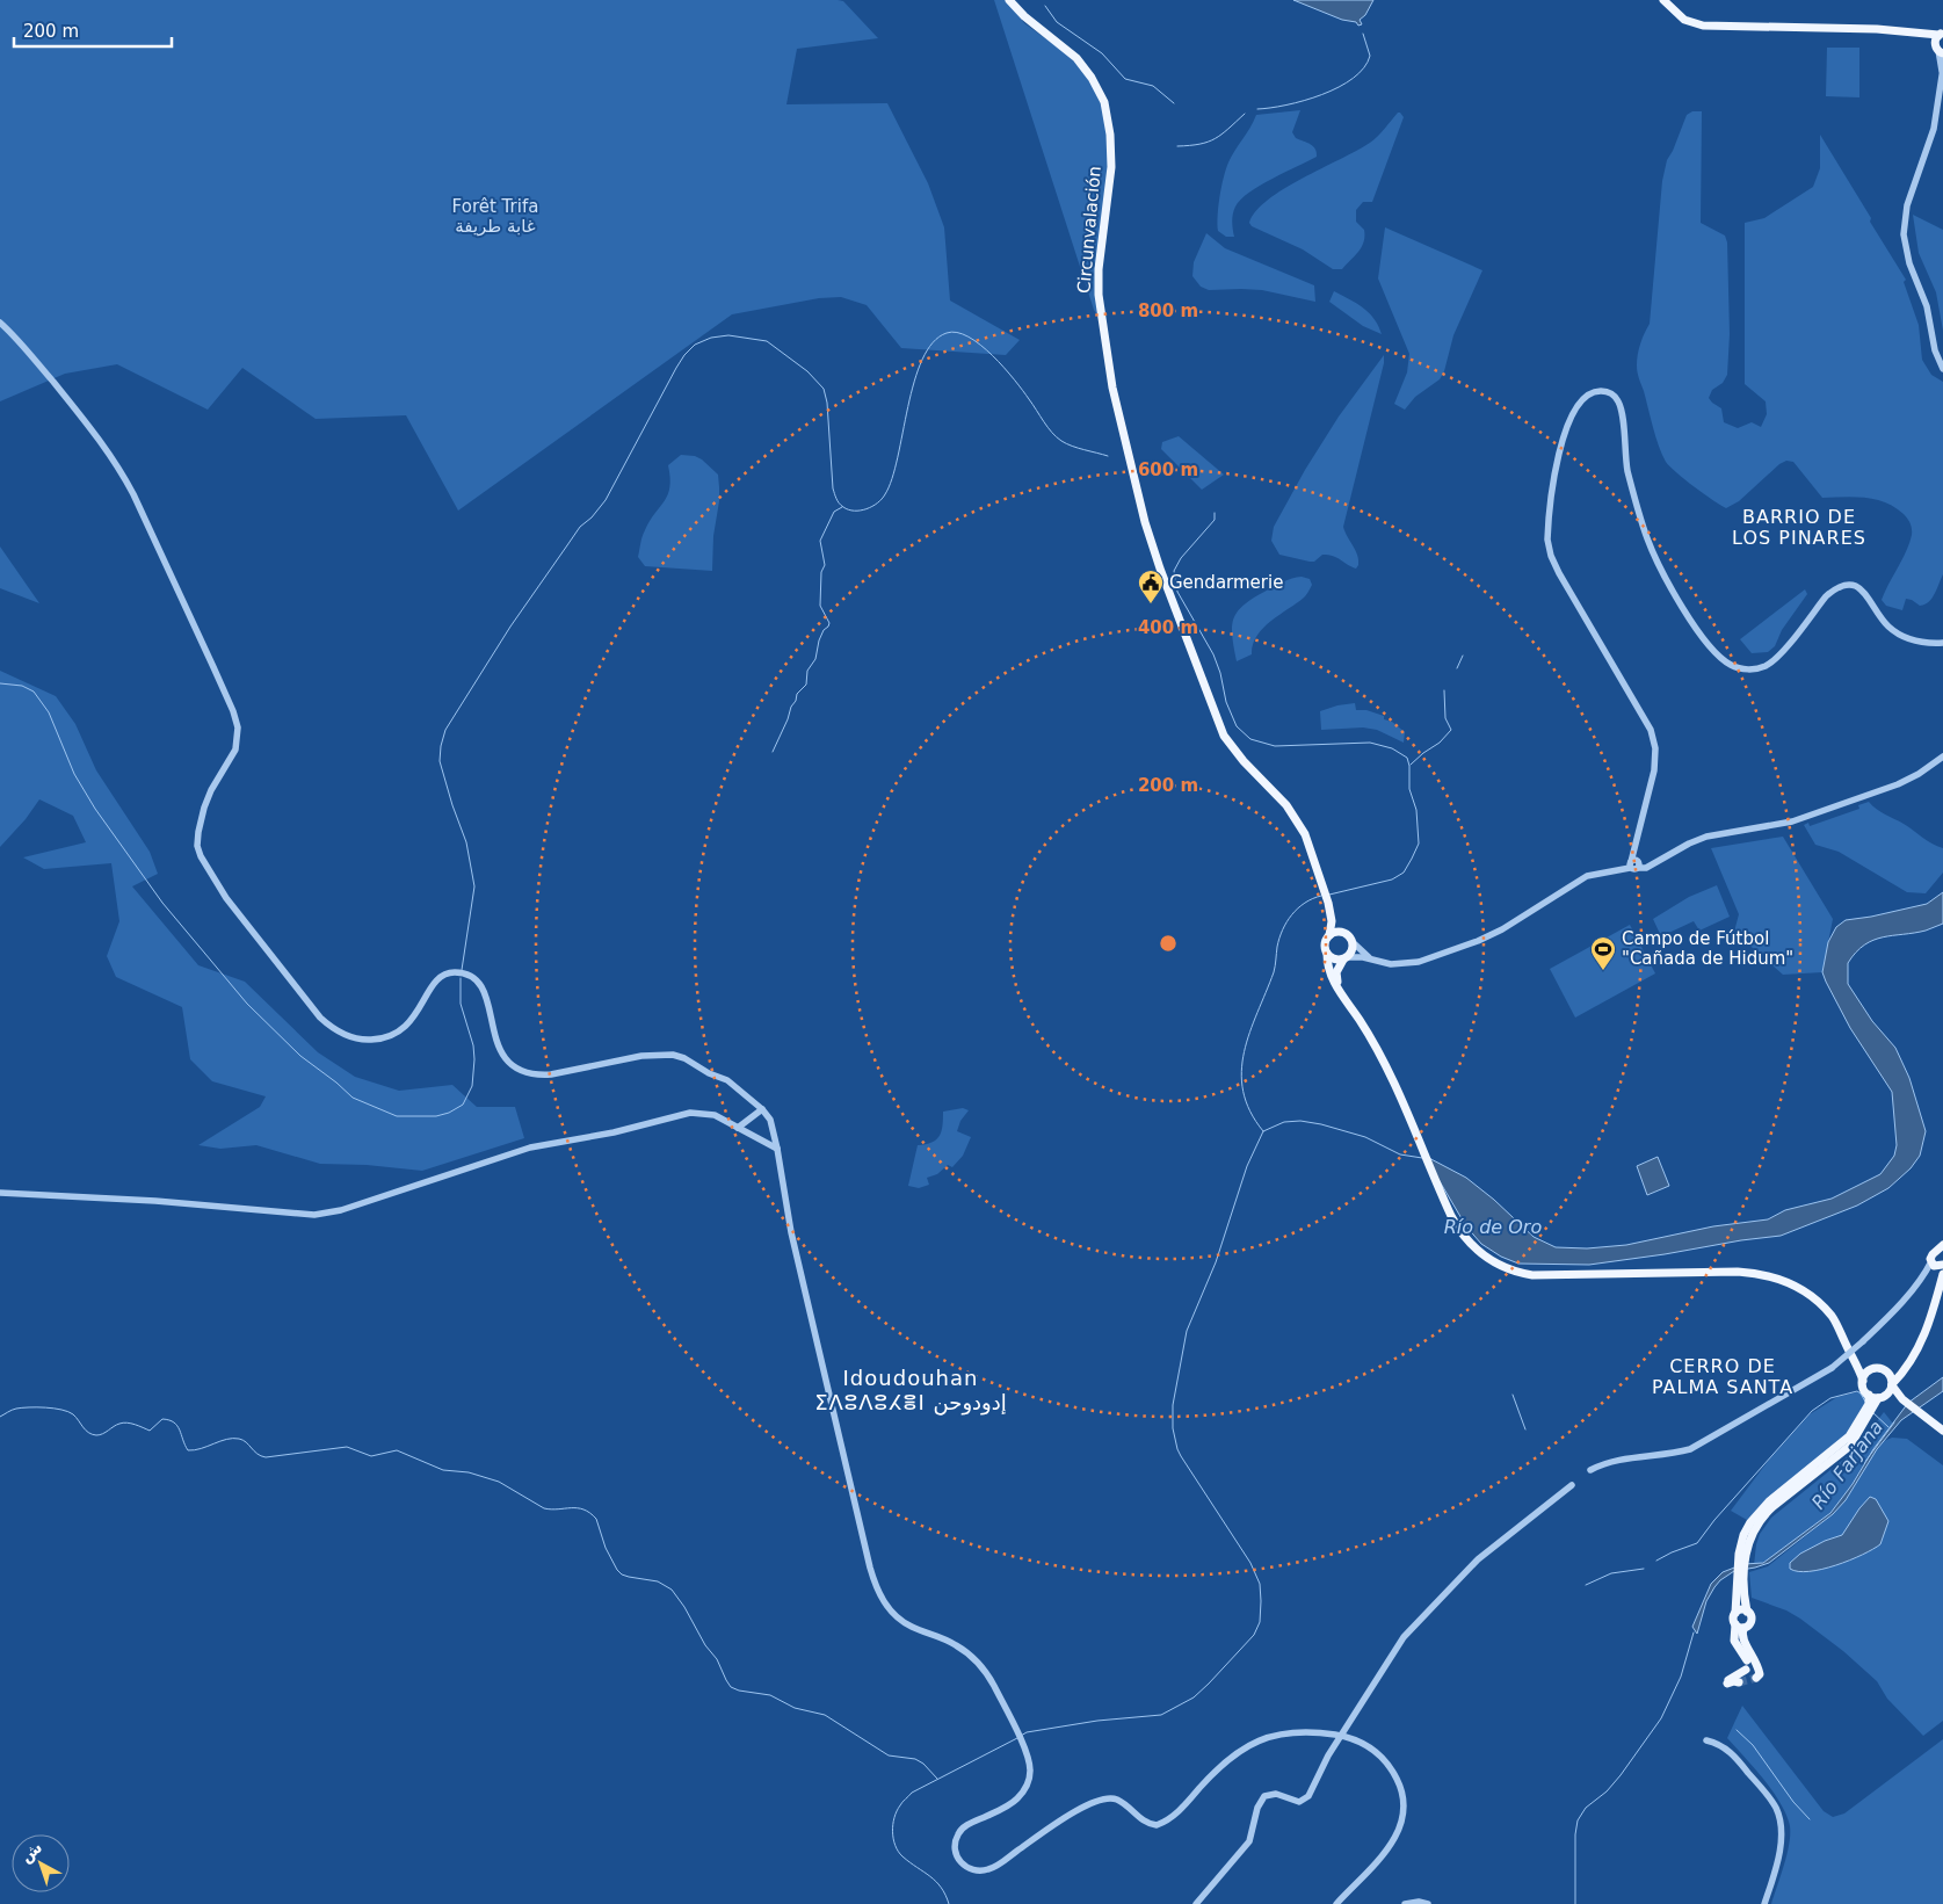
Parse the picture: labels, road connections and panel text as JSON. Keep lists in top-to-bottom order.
{
  "streets": {
    "main road": ["Circunvalación"]
  },
  "districts": ["BARRIO DE LOS PINARES", "CERRO DE PALMA SANTA", "Idoudouhan ⵉⴷⵓⴷⵓⵃⴻⵏ إدودوحن"],
  "water": ["Río de Oro", "Río Farjana"],
  "parks": ["Forêt Trifa غابة طريفة"],
  "places": {
    "public building": ["Gendarmerie"],
    "sports": ["Campo de Fútbol \"Cañada de Hidum\""]
  },
  "scale_bar": "200 m",
  "north": "top left",
  "rings": [
    "800 m",
    "600 m",
    "400 m",
    "200 m"
  ]
}
